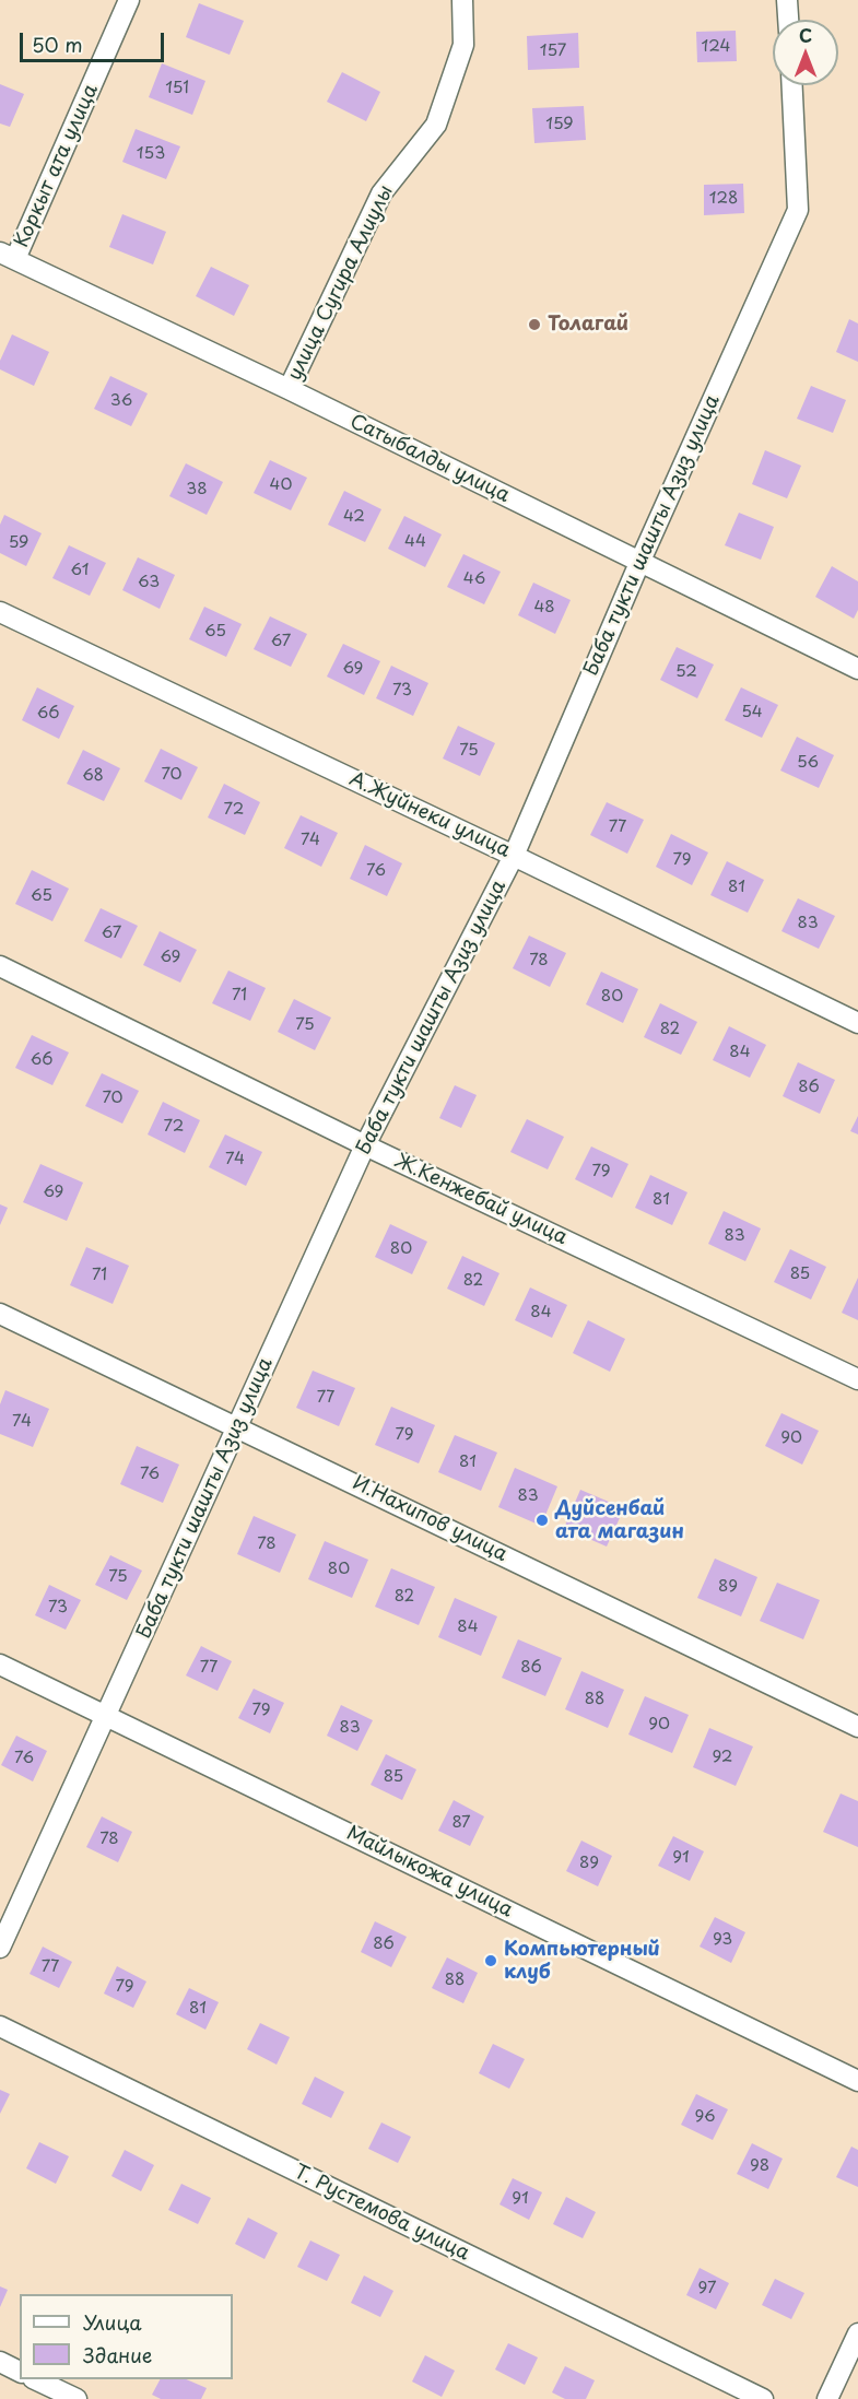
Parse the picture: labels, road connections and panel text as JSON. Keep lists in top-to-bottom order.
{
  "streets": {
    "street": [
      "Коркыт ата улица",
      "улица Сугира Алиулы",
      "Сатыбалды улица",
      "Баба тукти шашты Азиз улица",
      "А.Жуйнеки улица",
      "Ж.Кенжебай улица",
      "И.Нахипов улица",
      "Майлыкожа улица",
      "Т. Рустемова улица"
    ]
  },
  "crossings": [
    ["Коркыт ата улица", "Сатыбалды улица"],
    ["улица Сугира Алиулы", "Сатыбалды улица"],
    ["Сатыбалды улица", "Баба тукти шашты Азиз улица"],
    ["Баба тукти шашты Азиз улица", "А.Жуйнеки улица"],
    ["Баба тукти шашты Азиз улица", "Ж.Кенжебай улица"],
    ["Баба тукти шашты Азиз улица", "И.Нахипов улица"],
    ["Баба тукти шашты Азиз улица", "Майлыкожа улица"]
  ],
  "places": ["Толагай", "Дуйсенбай ата магазин", "Компьютерный клуб"],
  "house_numbers": [
    "124",
    "157",
    "151",
    "159",
    "153",
    "128",
    "36",
    "40",
    "38",
    "42",
    "44",
    "59",
    "61",
    "46",
    "63",
    "48",
    "65",
    "67",
    "69",
    "52",
    "73",
    "54",
    "66",
    "75",
    "56",
    "70",
    "68",
    "72",
    "77",
    "74",
    "79",
    "76",
    "81",
    "65",
    "83",
    "67",
    "69",
    "78",
    "71",
    "80",
    "75",
    "82",
    "84",
    "66",
    "86",
    "70",
    "72",
    "74",
    "79",
    "69",
    "81",
    "83",
    "80",
    "85",
    "71",
    "82",
    "84",
    "77",
    "74",
    "79",
    "90",
    "81",
    "76",
    "83",
    "78",
    "80",
    "75",
    "89",
    "82",
    "73",
    "84",
    "77",
    "86",
    "88",
    "79",
    "90",
    "83",
    "92",
    "76",
    "85",
    "87",
    "78",
    "91",
    "89",
    "93",
    "86",
    "77",
    "88",
    "79",
    "81",
    "96",
    "98",
    "91",
    "97"
  ],
  "legend": ["Улица", "Здание"],
  "scale_bar": "50 m",
  "north": "top"
}
